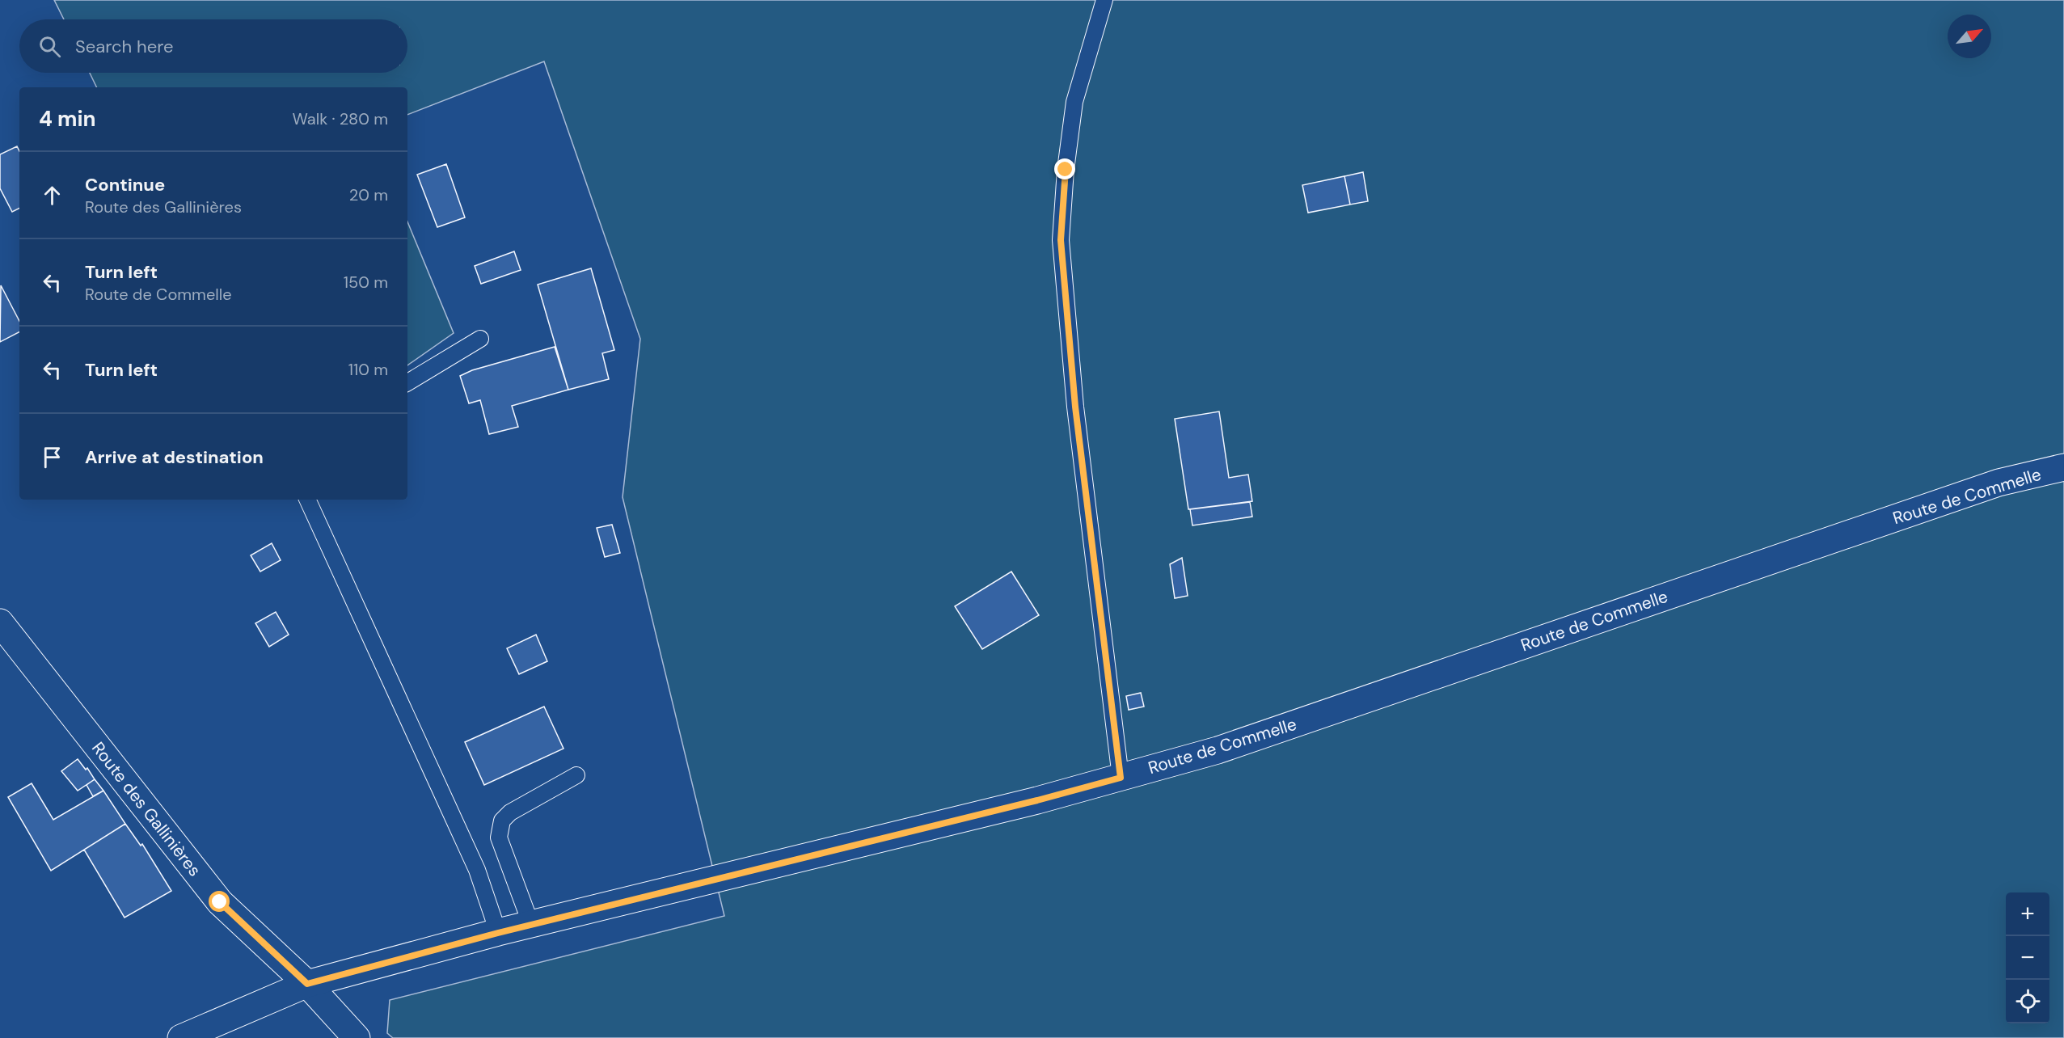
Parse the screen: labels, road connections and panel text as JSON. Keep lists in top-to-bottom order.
{
  "streets": {
    "street": ["Route de Commelle", "Route des Gallinières"]
  },
  "crossings": [
    ["Route de Commelle", "Route des Gallinières"]
  ],
  "north": "top right",
  "page": {
    "search": "Search here",
    "heading": ["4 min", "Walk · 280 m"],
    "list": [
      ["Continue", "Route des Gallinières", "20 m"],
      ["Turn left", "Route de Commelle", "150 m"],
      ["Turn left", "110 m"],
      "Arrive at destination"
    ],
    "map_buttons": ["+", "−"]
  }
}
